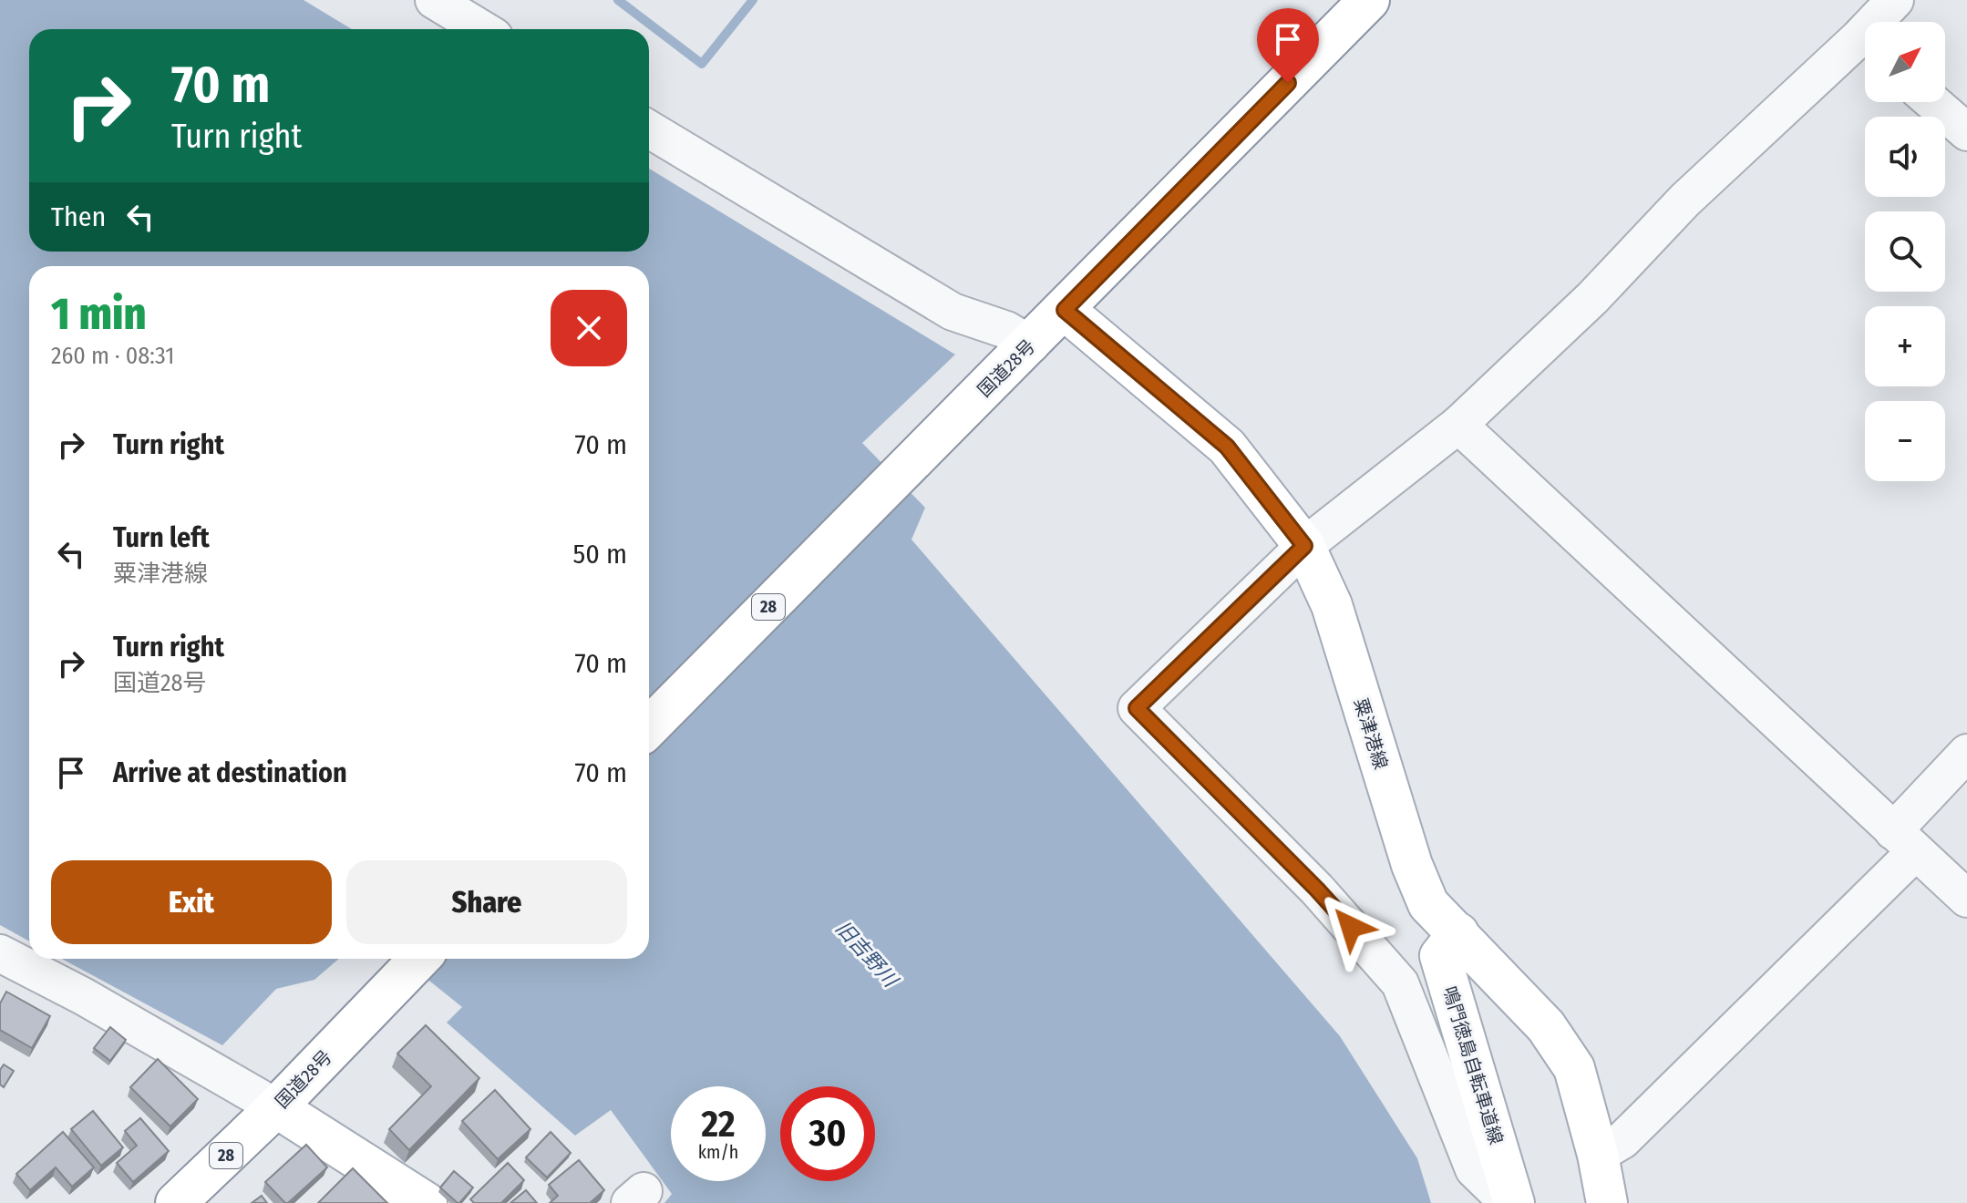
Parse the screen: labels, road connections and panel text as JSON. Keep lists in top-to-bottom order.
{
  "streets": {
    "main road": [
      "国道28号",
      "28",
      "粟津港線",
      "鳴門徳島自転車道線"
    ]
  },
  "crossings": [
    ["国道28号", "粟津港線"],
    ["粟津港線", "鳴門徳島自転車道線"]
  ],
  "water": ["旧吉野川"],
  "north": "top right",
  "page": {
    "map_buttons": ["+", "−"],
    "turn": ["70 m", "Turn right"],
    "then": "Then",
    "heading": ["1 min", "260 m · 08:31"],
    "list": [
      {
        "name": "Turn right",
        "value": "70 m"
      },
      {
        "name": "Turn left",
        "note": "粟津港線",
        "value": "50 m"
      },
      {
        "name": "Turn right",
        "note": "国道28号",
        "value": "70 m"
      },
      {
        "name": "Arrive at destination",
        "value": "70 m"
      }
    ],
    "buttons": ["Exit", "Share"],
    "speed": "22 km/h",
    "limit": "30"
  }
}
